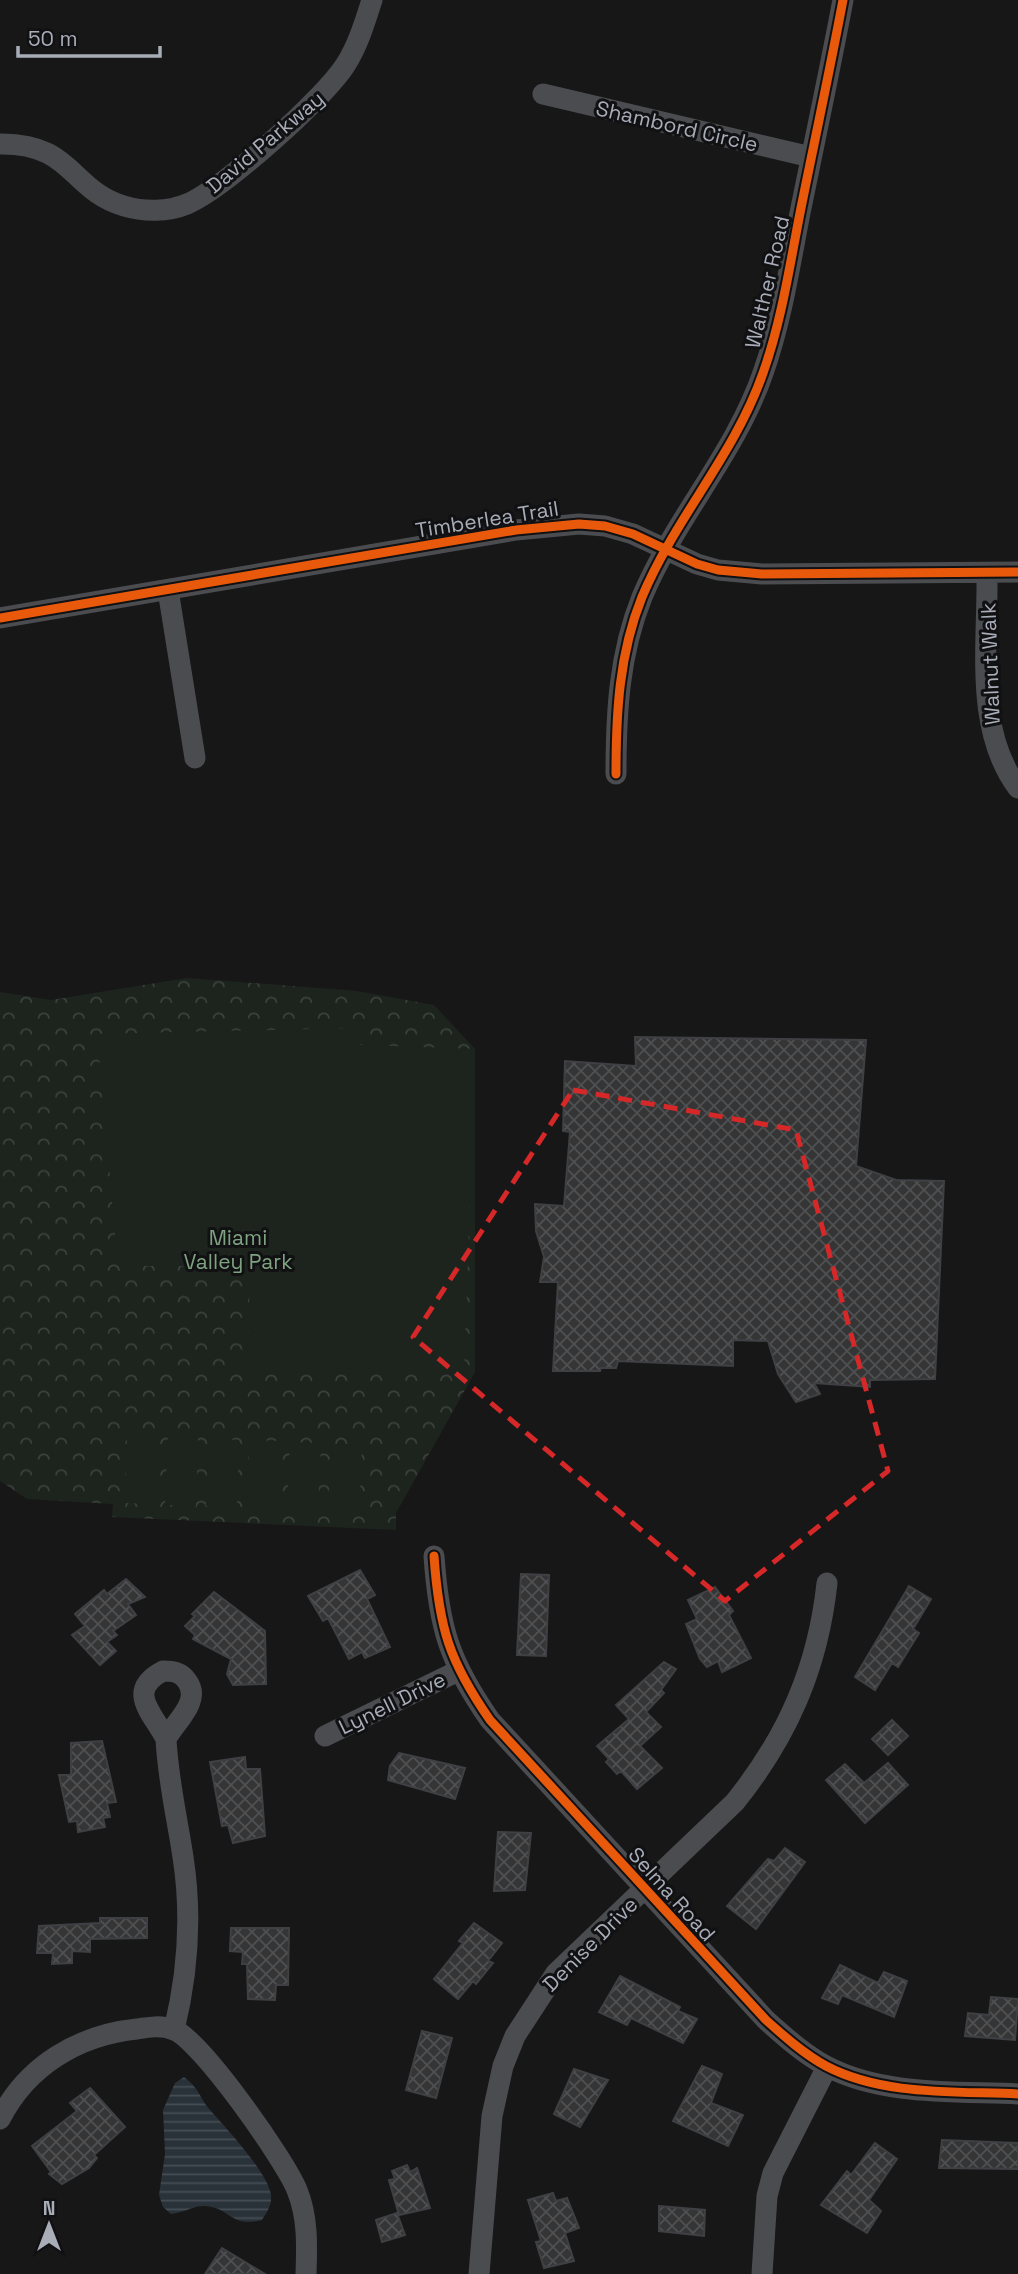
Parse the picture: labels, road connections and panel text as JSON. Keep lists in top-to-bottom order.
{
  "streets": {
    "street": [
      "Shambord Circle",
      "David Parkway",
      "Walther Road",
      "Timberlea Trail",
      "Walnut Walk",
      "Lynell Drive",
      "Selma Road",
      "Denise Drive"
    ]
  },
  "crossings": [
    ["Shambord Circle", "Walther Road"],
    ["Walther Road", "Timberlea Trail"],
    ["Timberlea Trail", "Walnut Walk"],
    ["Lynell Drive", "Selma Road"],
    ["Selma Road", "Denise Drive"]
  ],
  "parks": ["Miami Valley Park"],
  "scale_bar": "50 m",
  "north": "top"
}
